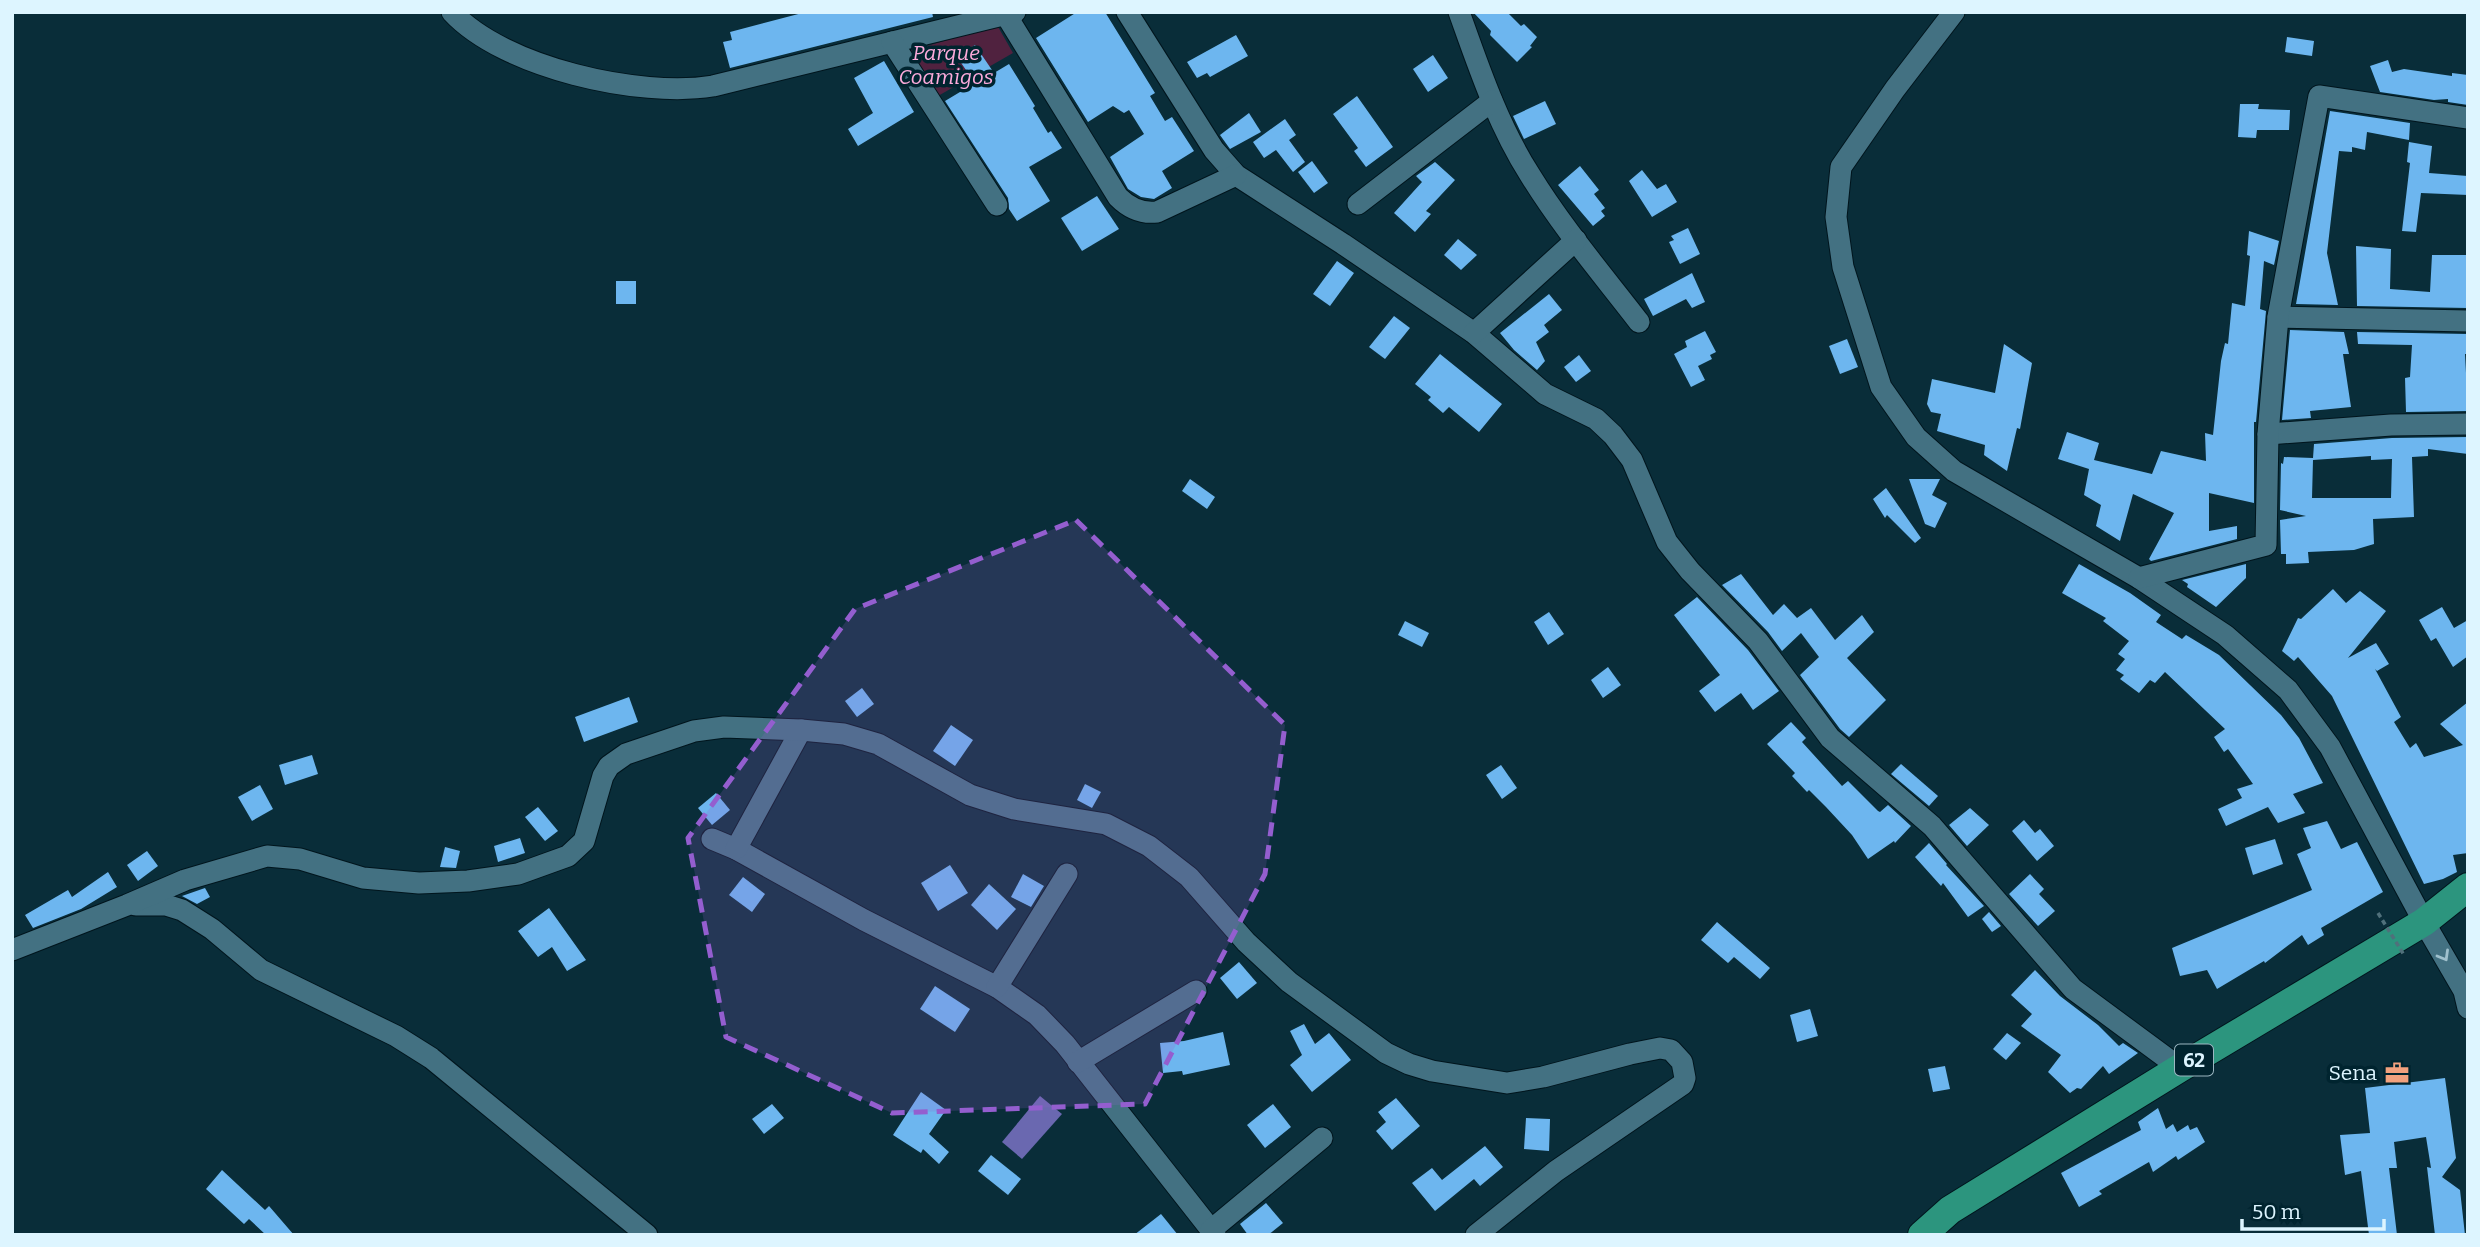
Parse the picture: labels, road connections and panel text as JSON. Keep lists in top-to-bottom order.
{
  "streets": {
    "main road": ["62"]
  },
  "parks": ["Parque Coamigos"],
  "places": {
    "office": ["Sena"]
  },
  "scale_bar": "50 m"
}
